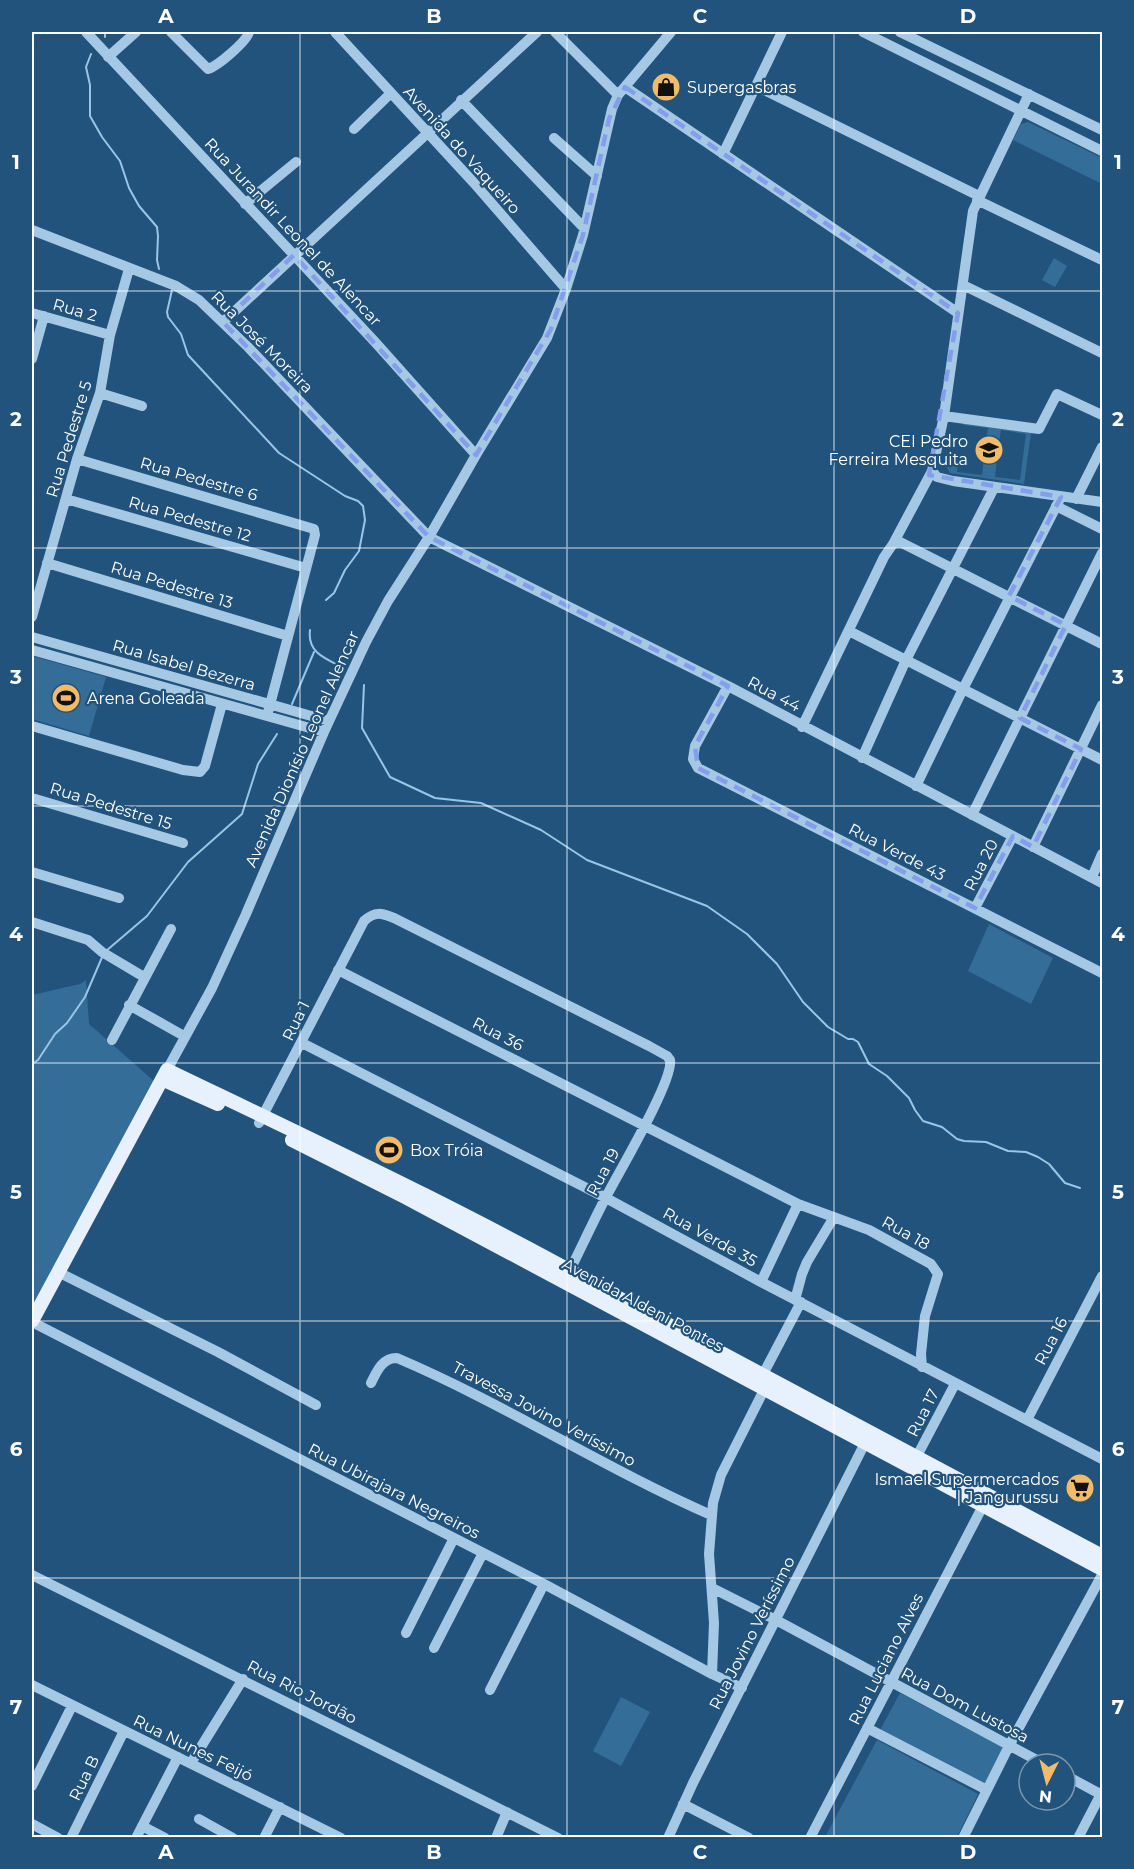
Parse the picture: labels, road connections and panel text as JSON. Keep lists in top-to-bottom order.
{
  "streets": {
    "main road": ["Avenida Dionísio Leonel Alencar", "Avenida Aldeni Pontes"],
    "street": [
      "Avenida do Vaqueiro",
      "Rua Jurandir Leonel de Alencar",
      "Rua 2",
      "Rua José Moreira",
      "Rua Pedestre 5",
      "Rua Pedestre 6",
      "Rua Pedestre 12",
      "Rua Pedestre 13",
      "Rua Isabel Bezerra",
      "Rua 44",
      "Rua Pedestre 15",
      "Rua Verde 43",
      "Rua 20",
      "Rua 1",
      "Rua 36",
      "Rua 19",
      "Rua 18",
      "Rua Verde 35",
      "Rua 16",
      "Rua 17",
      "Travessa Jovino Veríssimo",
      "Rua Ubirajara Negreiros",
      "Rua Jovino Veríssimo",
      "Rua Luciano Alves",
      "Rua Rio Jordão",
      "Rua Dom Lustosa",
      "Rua Nunes Feijó",
      "Rua B"
    ]
  },
  "crossings": [
    ["Avenida do Vaqueiro", "Avenida Dionísio Leonel Alencar"],
    ["Rua Jurandir Leonel de Alencar", "Avenida Dionísio Leonel Alencar"],
    ["Rua 2", "Rua Pedestre 5"],
    ["Rua José Moreira", "Rua Pedestre 5"],
    ["Rua José Moreira", "Rua 44"],
    ["Rua José Moreira", "Avenida Dionísio Leonel Alencar"],
    ["Rua Pedestre 5", "Rua Pedestre 6"],
    ["Rua Pedestre 5", "Rua Pedestre 12"],
    ["Rua Pedestre 5", "Rua Pedestre 13"],
    ["Rua Pedestre 6", "Rua Pedestre 12"],
    ["Rua Isabel Bezerra", "Avenida Dionísio Leonel Alencar"],
    ["Rua 44", "Avenida Dionísio Leonel Alencar"],
    ["Rua 44", "Rua Verde 43"],
    ["Rua 44", "Rua 20"],
    ["Avenida Dionísio Leonel Alencar", "Avenida Aldeni Pontes"],
    ["Avenida Dionísio Leonel Alencar", "Rua Ubirajara Negreiros"],
    ["Rua Verde 43", "Rua 20"],
    ["Rua 1", "Rua 36"],
    ["Rua 1", "Rua 19"],
    ["Rua 1", "Rua Verde 35"],
    ["Rua 1", "Avenida Aldeni Pontes"],
    ["Rua 36", "Rua 19"],
    ["Rua 36", "Rua 18"],
    ["Rua 19", "Rua 18"],
    ["Rua 19", "Rua Verde 35"],
    ["Rua 19", "Avenida Aldeni Pontes"],
    ["Rua 18", "Rua Verde 35"],
    ["Rua Verde 35", "Rua 16"],
    ["Rua Verde 35", "Rua 17"],
    ["Avenida Aldeni Pontes", "Rua 17"],
    ["Avenida Aldeni Pontes", "Rua Jovino Veríssimo"],
    ["Avenida Aldeni Pontes", "Rua Luciano Alves"],
    ["Rua Ubirajara Negreiros", "Rua Jovino Veríssimo"],
    ["Rua Jovino Veríssimo", "Rua Dom Lustosa"],
    ["Rua Luciano Alves", "Rua Dom Lustosa"],
    ["Rua Nunes Feijó", "Rua B"]
  ],
  "places": {
    "shop": ["Supergasbras"],
    "school or university": ["CEI Pedro Ferreira Mesquita"],
    "sports": ["Arena Goleada", "Box Tróia"],
    "supermarket": ["Ismael Supermercados | Jangurussu"]
  },
  "north": "bottom",
  "grid": {
    "columns": [
      "A",
      "B",
      "C",
      "D"
    ],
    "rows": [
      "1",
      "2",
      "3",
      "4",
      "5",
      "6",
      "7"
    ]
  }
}
